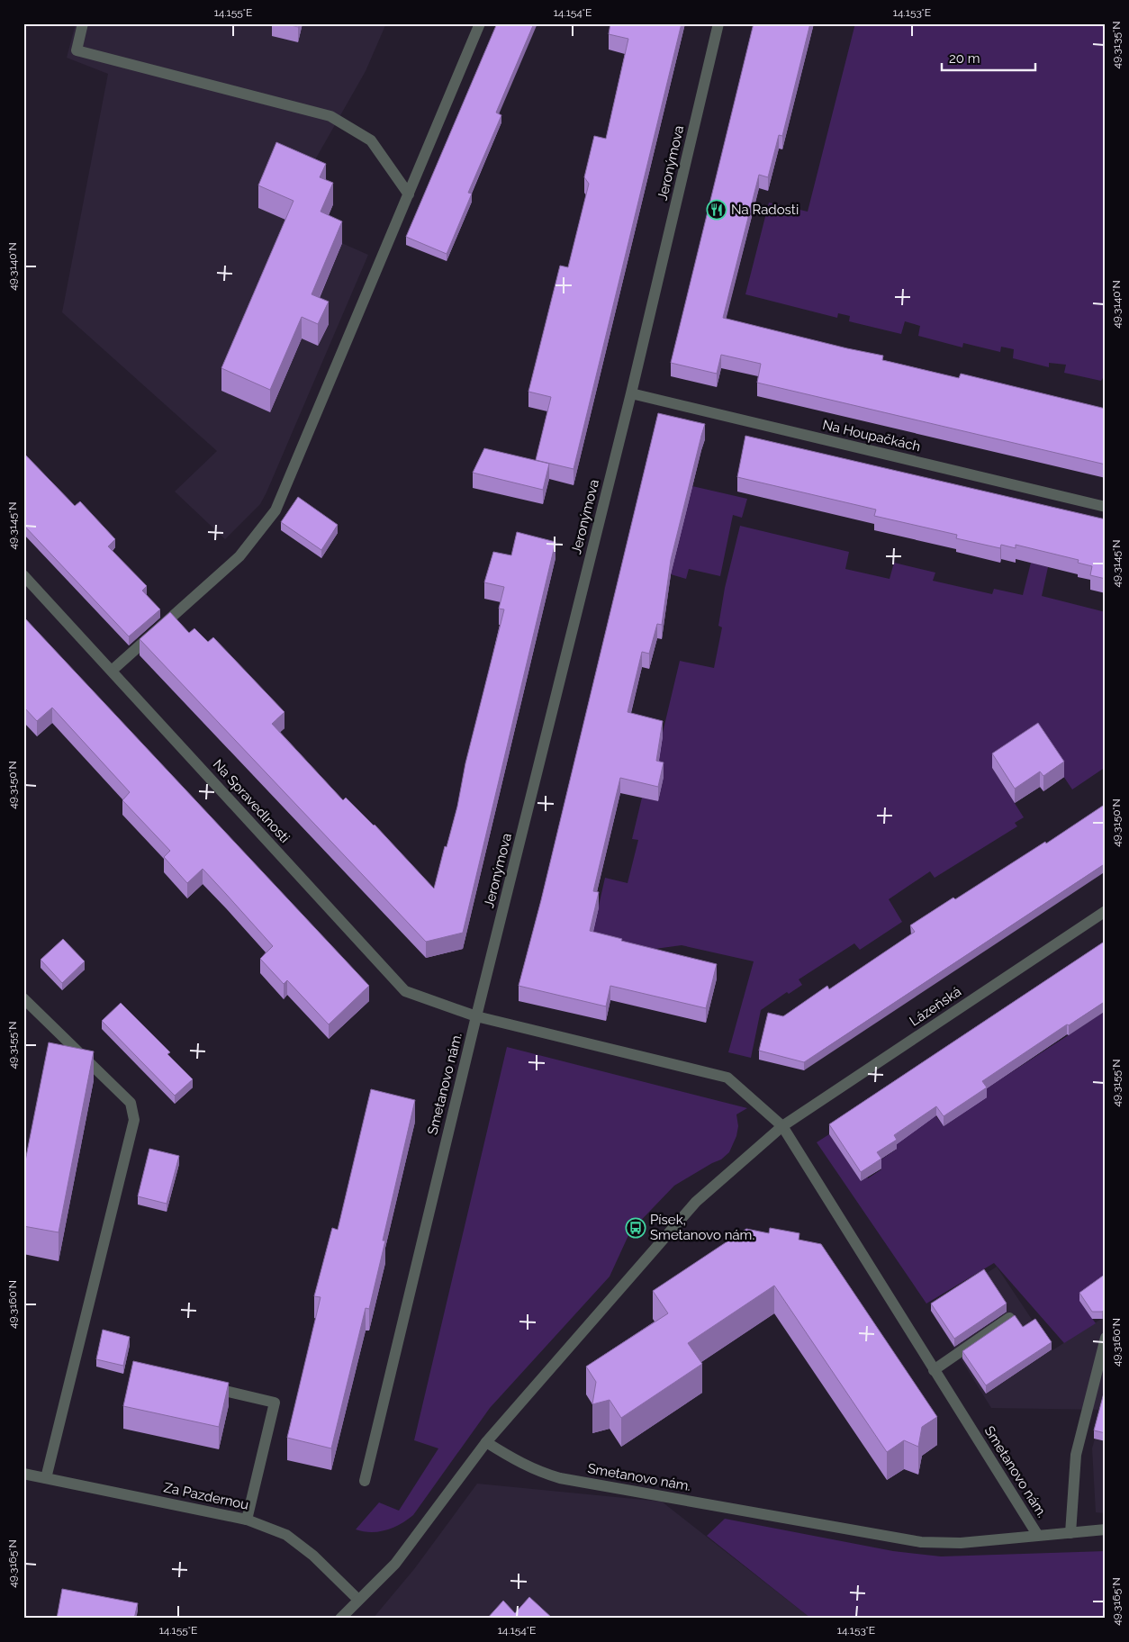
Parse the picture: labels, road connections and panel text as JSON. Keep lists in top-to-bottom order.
{
  "streets": {
    "street": [
      "Jeronýmova",
      "Na Houpačkách",
      "Na Spravedlnosti",
      "Lázeňská",
      "Smetanovo nám.",
      "Za Pazdernou"
    ]
  },
  "crossings": [
    ["Jeronýmova", "Na Houpačkách"],
    ["Jeronýmova", "Na Spravedlnosti"],
    ["Jeronýmova", "Smetanovo nám."],
    ["Na Spravedlnosti", "Smetanovo nám."],
    ["Lázeňská", "Smetanovo nám."]
  ],
  "places": {
    "restaurant": ["Na Radosti"],
    "bus stop": ["Písek, Smetanovo nám."]
  },
  "scale_bar": "20 m",
  "coordinates": [
    "14.155°E",
    "14.154°E",
    "14.153°E",
    "49.3135°N",
    "49.3140°N",
    "49.3145°N",
    "49.3150°N",
    "49.3155°N",
    "49.3160°N",
    "49.3165°N"
  ]
}
